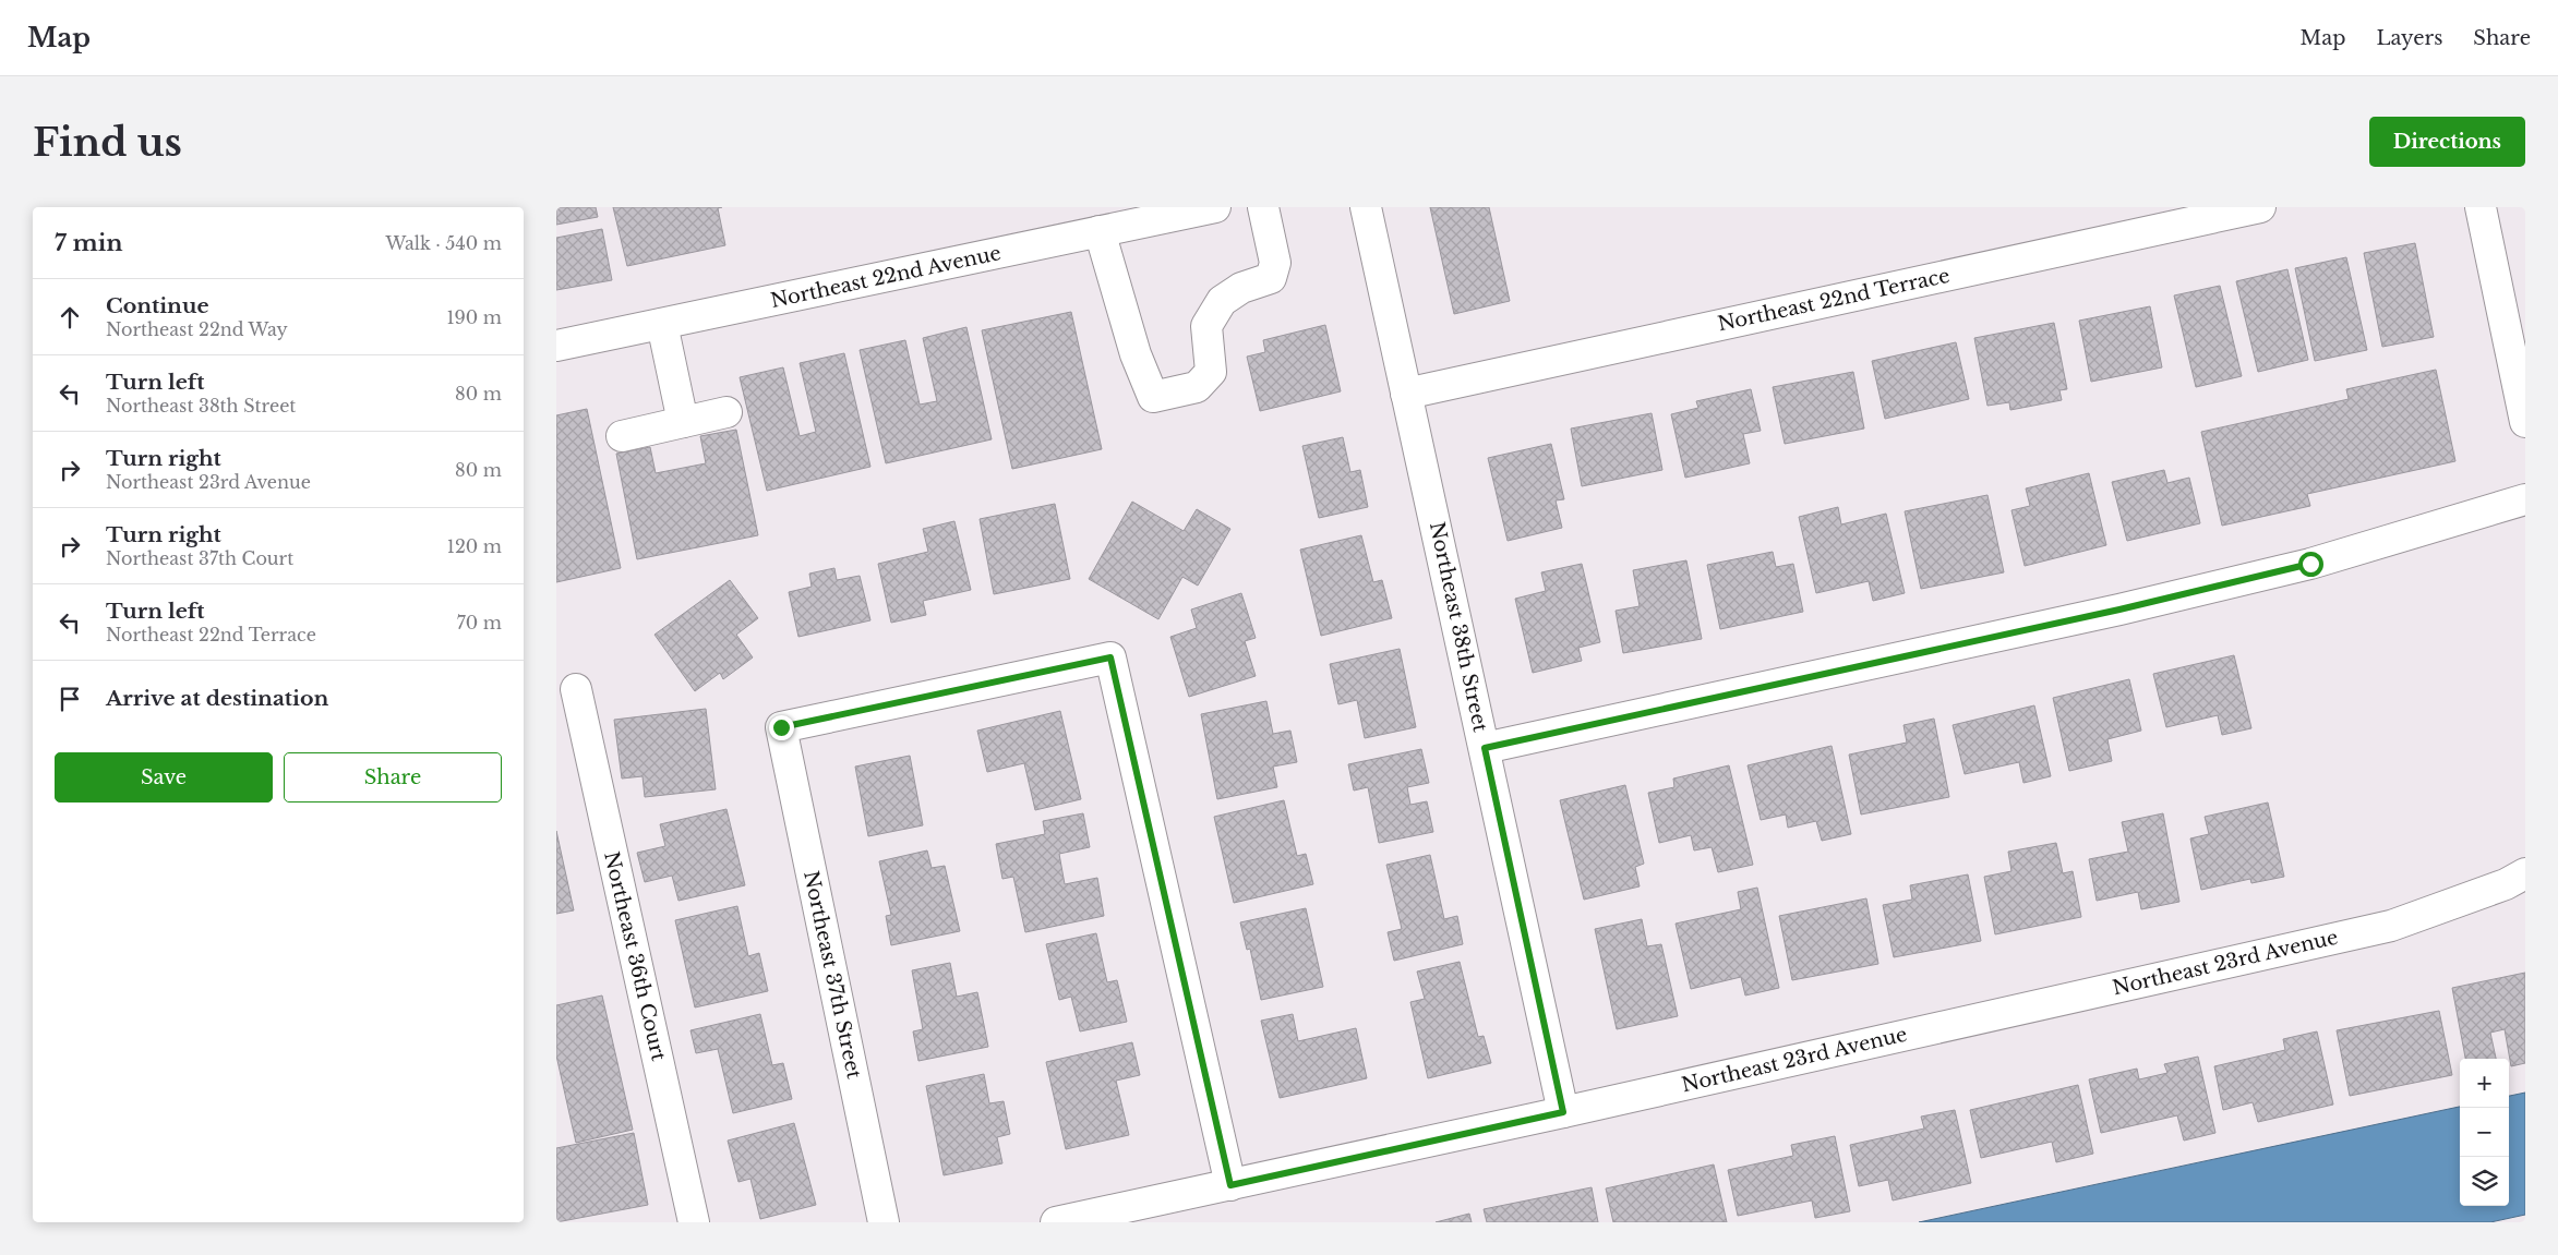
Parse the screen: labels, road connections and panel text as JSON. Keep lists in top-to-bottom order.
{
  "streets": {
    "street": [
      "Northeast 22nd Avenue",
      "Northeast 22nd Terrace",
      "Northeast 38th Street",
      "Northeast 36th Court",
      "Northeast 23rd Avenue",
      "Northeast 37th Street"
    ]
  },
  "crossings": [
    ["Northeast 22nd Terrace", "Northeast 38th Street"],
    ["Northeast 38th Street", "Northeast 23rd Avenue"],
    ["Northeast 23rd Avenue", "Northeast 37th Street"]
  ],
  "page": {
    "header": "Map",
    "nav": ["Map", "Layers", "Share"],
    "buttons": [
      "Directions",
      ["Save", "Share"]
    ],
    "title": "Find us",
    "heading": ["7 min", "Walk · 540 m"],
    "list": [
      ["Continue", "Northeast 22nd Way", "190 m"],
      ["Turn left", "Northeast 38th Street", "80 m"],
      ["Turn right", "Northeast 23rd Avenue", "80 m"],
      ["Turn right", "Northeast 37th Court", "120 m"],
      ["Turn left", "Northeast 22nd Terrace", "70 m"],
      "Arrive at destination"
    ],
    "map_buttons": ["+", "−"]
  }
}
